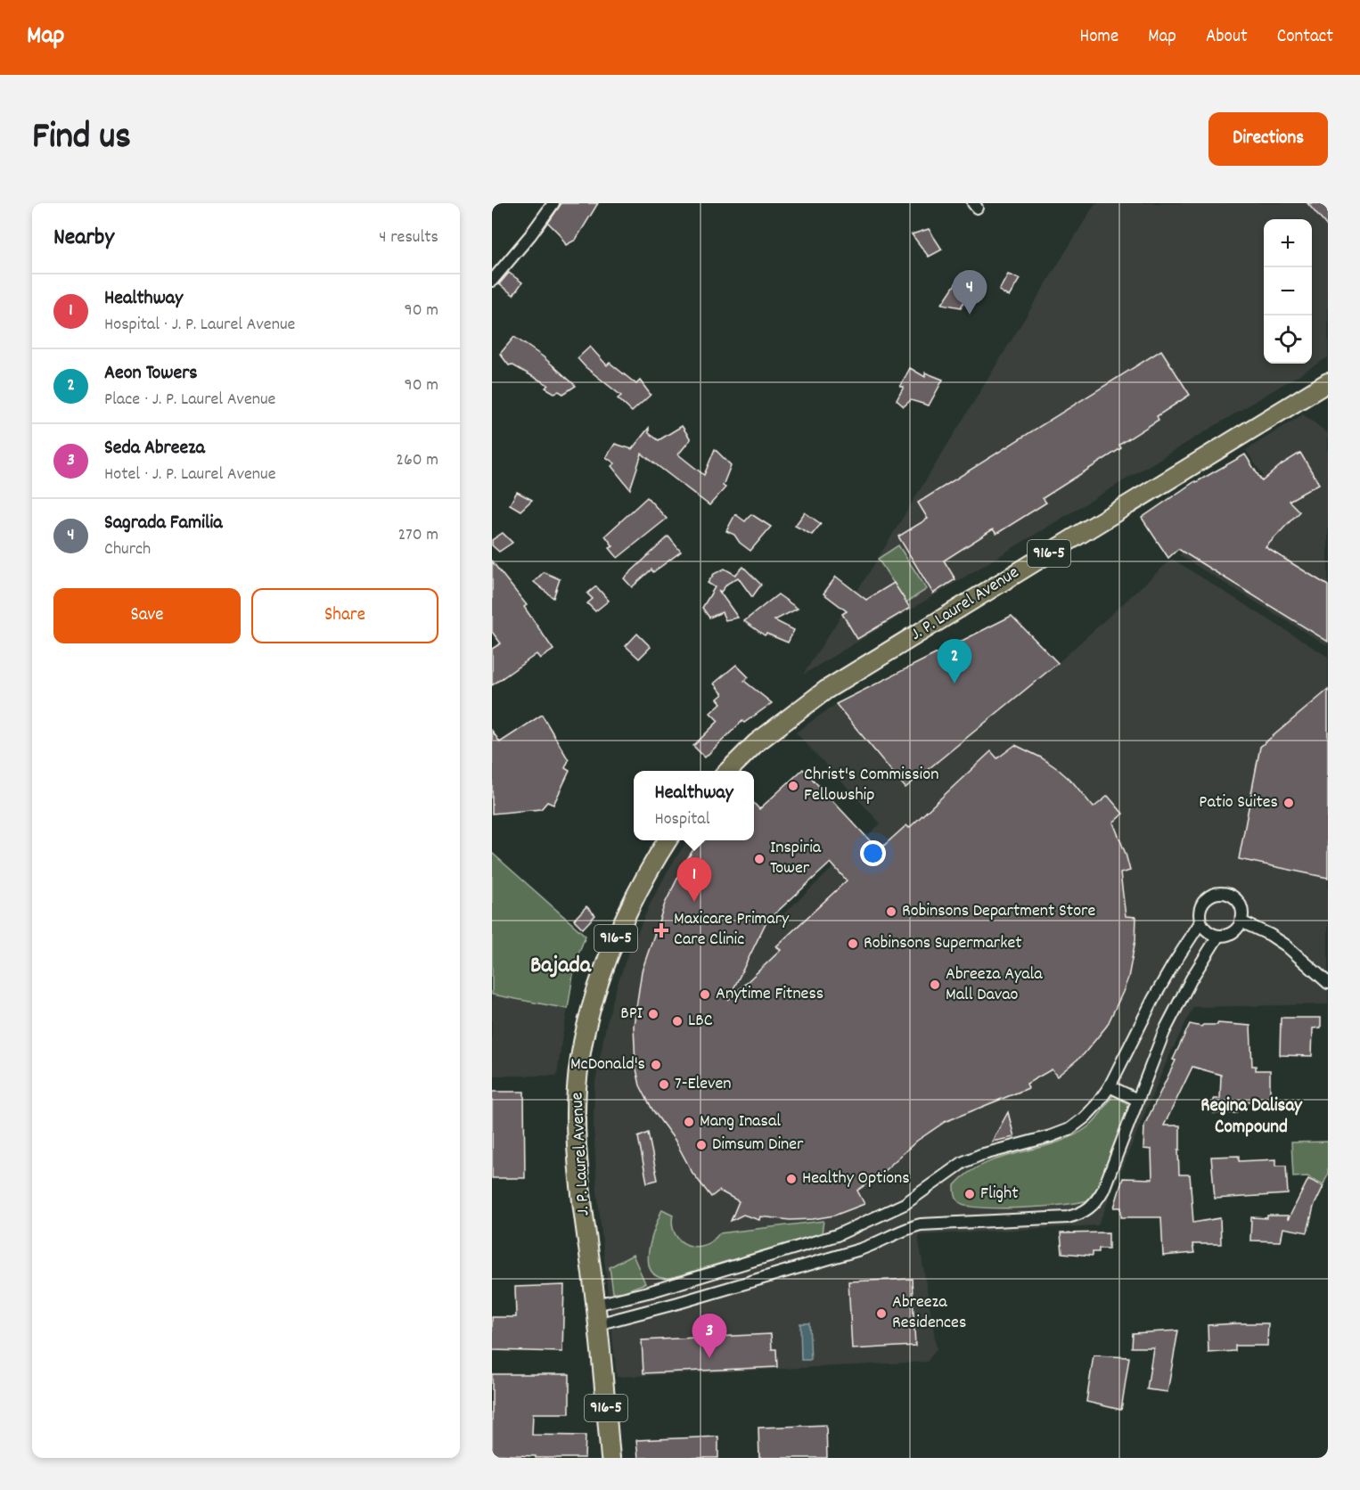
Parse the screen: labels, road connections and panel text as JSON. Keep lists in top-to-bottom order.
{
  "streets": {
    "main road": ["916-5", "J. P. Laurel Avenue"]
  },
  "districts": ["Bajada", "Regina Dalisay Compound"],
  "places": {
    "other": [
      "Christ's Commission Fellowship",
      "Patio Suites",
      "Inspiria Tower",
      "Robinsons Department Store",
      "Robinsons Supermarket",
      "Abreeza Ayala Mall Davao",
      "Anytime Fitness",
      "BPI",
      "LBC",
      "McDonald's",
      "7-Eleven",
      "Mang Inasal",
      "Dimsum Diner",
      "Healthy Options",
      "Flight",
      "Abreeza Residences"
    ],
    "health": ["Maxicare Primary Care Clinic"]
  },
  "page": {
    "header": "Map",
    "nav": [
      "Home",
      "Map",
      "About",
      "Contact"
    ],
    "title": "Find us",
    "buttons": [
      "Directions",
      ["Save", "Share"]
    ],
    "heading": ["Nearby", "4 results"],
    "map_buttons": ["+", "−"],
    "pins": [
      "4",
      "2",
      "1",
      "3"
    ],
    "list": [
      {
        "mark": "1",
        "name": "Healthway",
        "note": "Hospital · J. P. Laurel Avenue",
        "value": "90 m"
      },
      {
        "mark": "2",
        "name": "Aeon Towers",
        "note": "Place · J. P. Laurel Avenue",
        "value": "90 m"
      },
      {
        "mark": "3",
        "name": "Seda Abreeza",
        "note": "Hotel · J. P. Laurel Avenue",
        "value": "260 m"
      },
      {
        "mark": "4",
        "name": "Sagrada Familia",
        "note": "Church",
        "value": "270 m"
      }
    ],
    "popup": ["Healthway", "Hospital"]
  }
}
